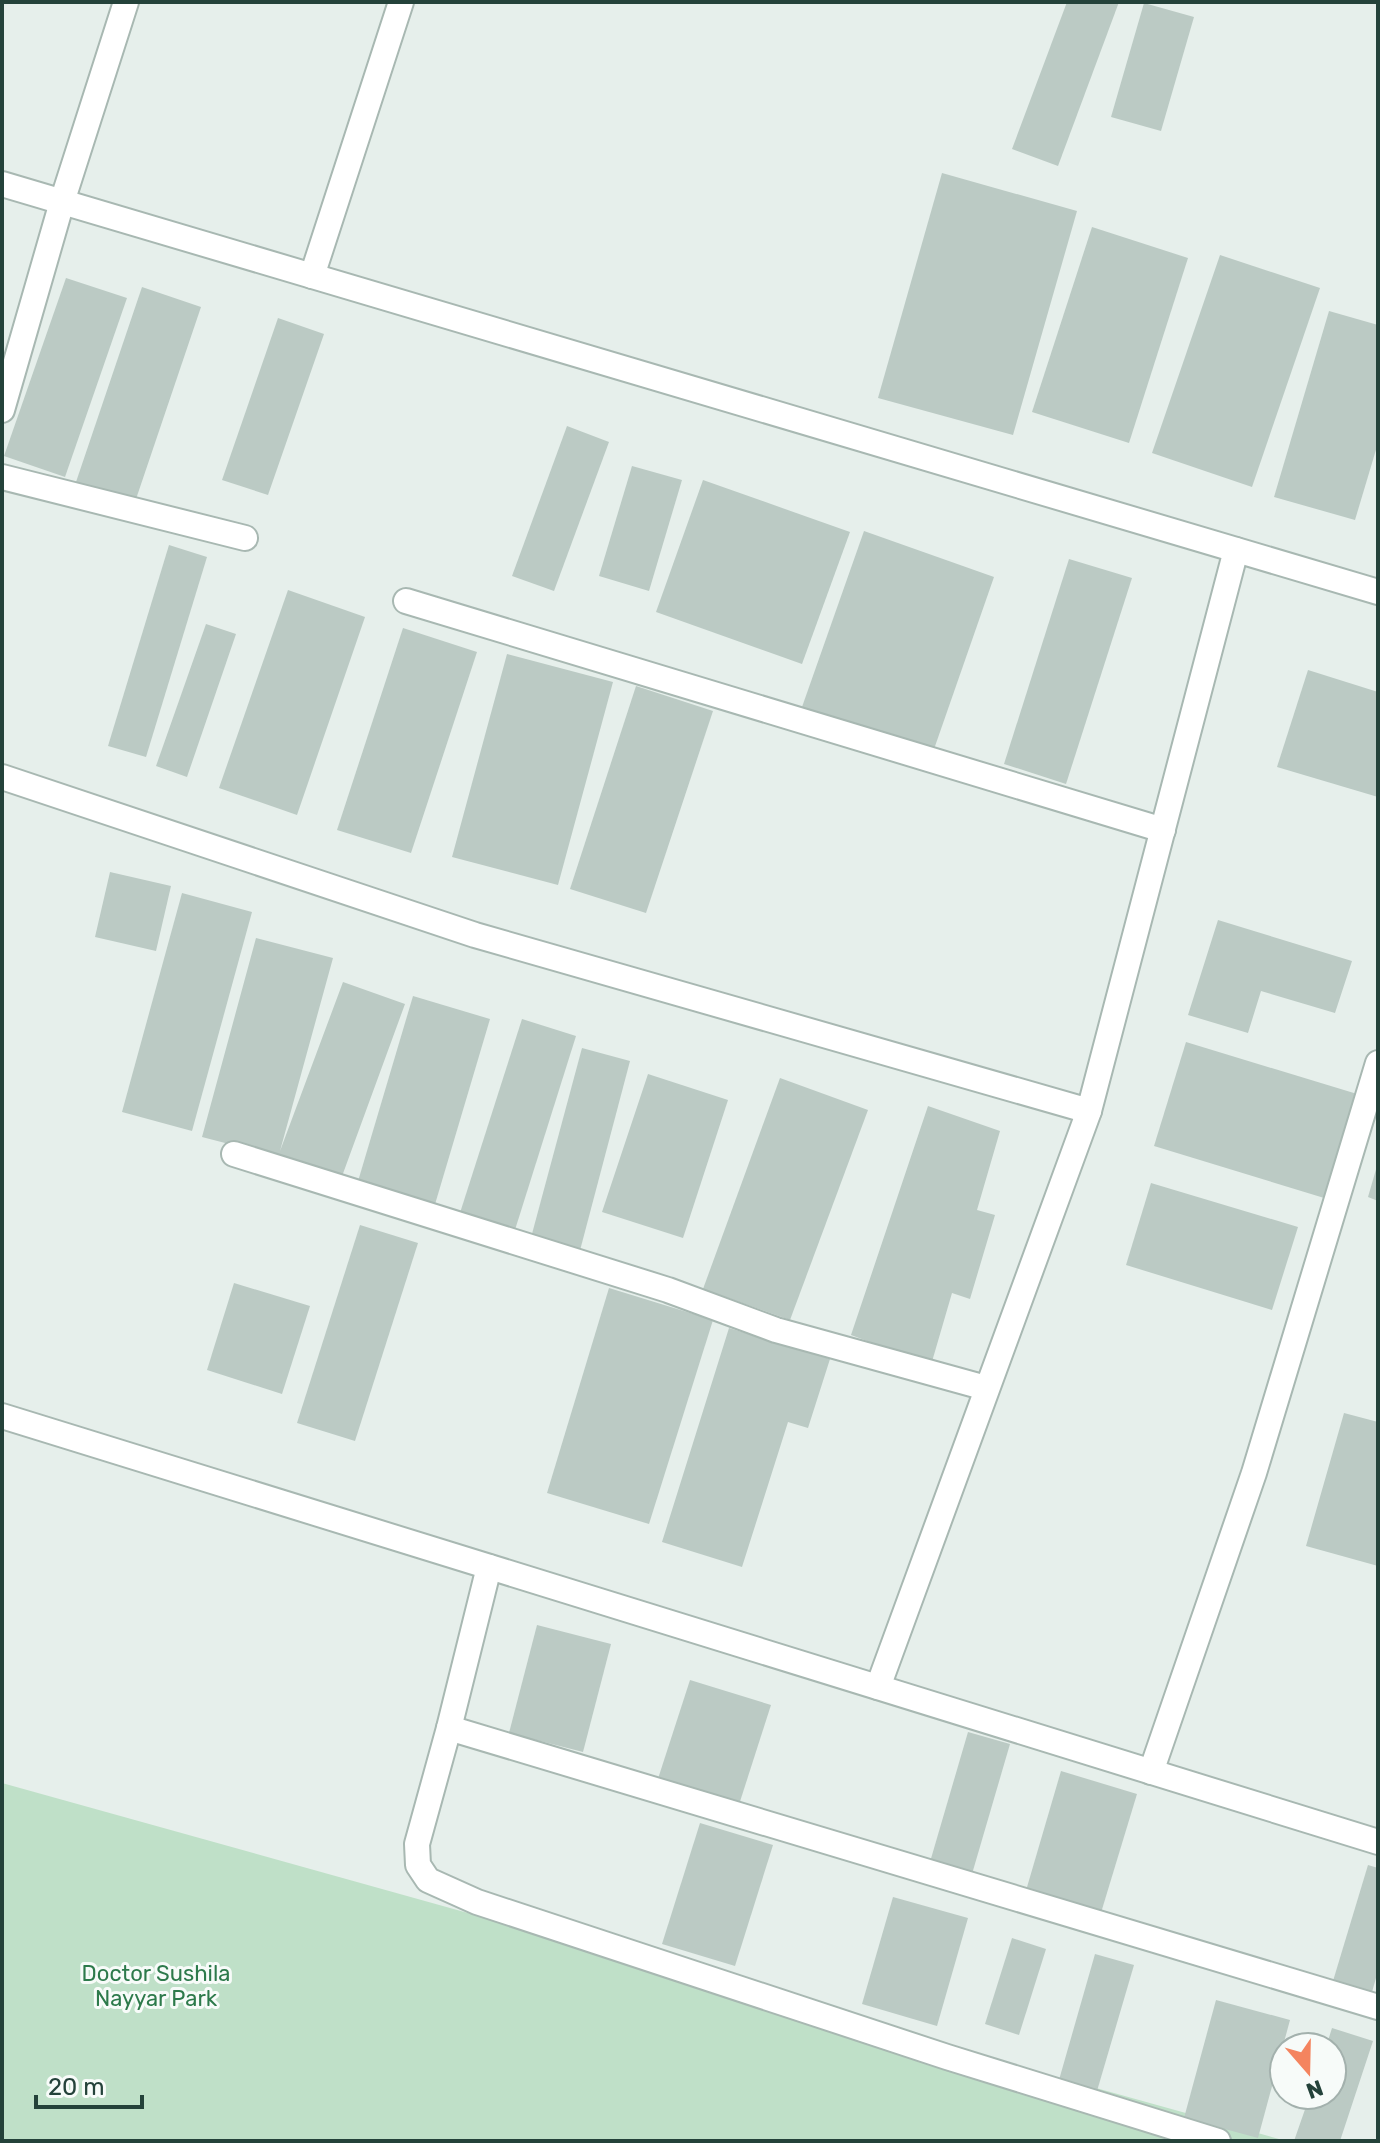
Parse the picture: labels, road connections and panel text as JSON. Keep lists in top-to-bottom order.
{
  "parks": ["Doctor Sushila Nayyar Park"],
  "scale_bar": "20 m",
  "north": "bottom"
}
